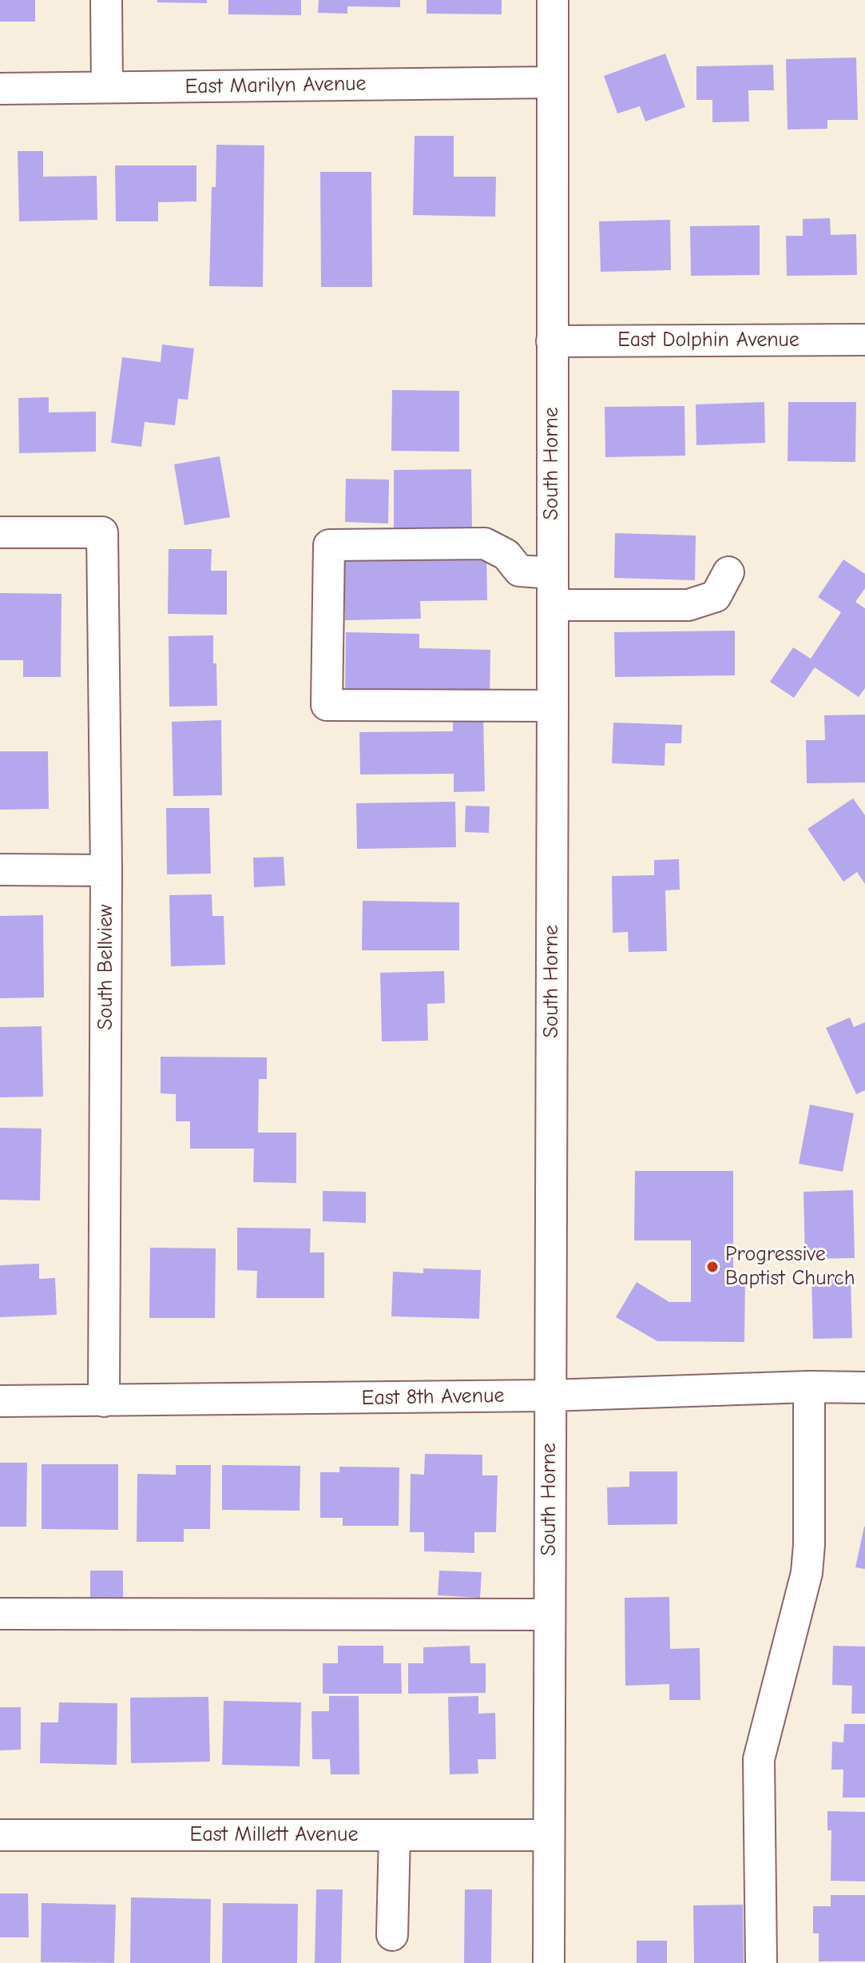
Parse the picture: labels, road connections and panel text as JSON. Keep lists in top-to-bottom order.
{
  "streets": {
    "street": [
      "East Marilyn Avenue",
      "East Dolphin Avenue",
      "South Horne",
      "South Bellview",
      "East 8th Avenue",
      "East Millett Avenue"
    ]
  },
  "crossings": [
    ["East Marilyn Avenue", "South Horne"],
    ["East Dolphin Avenue", "South Horne"],
    ["South Horne", "East 8th Avenue"],
    ["South Horne", "East Millett Avenue"],
    ["South Bellview", "East 8th Avenue"]
  ],
  "places": ["Progressive Baptist Church"]
}
